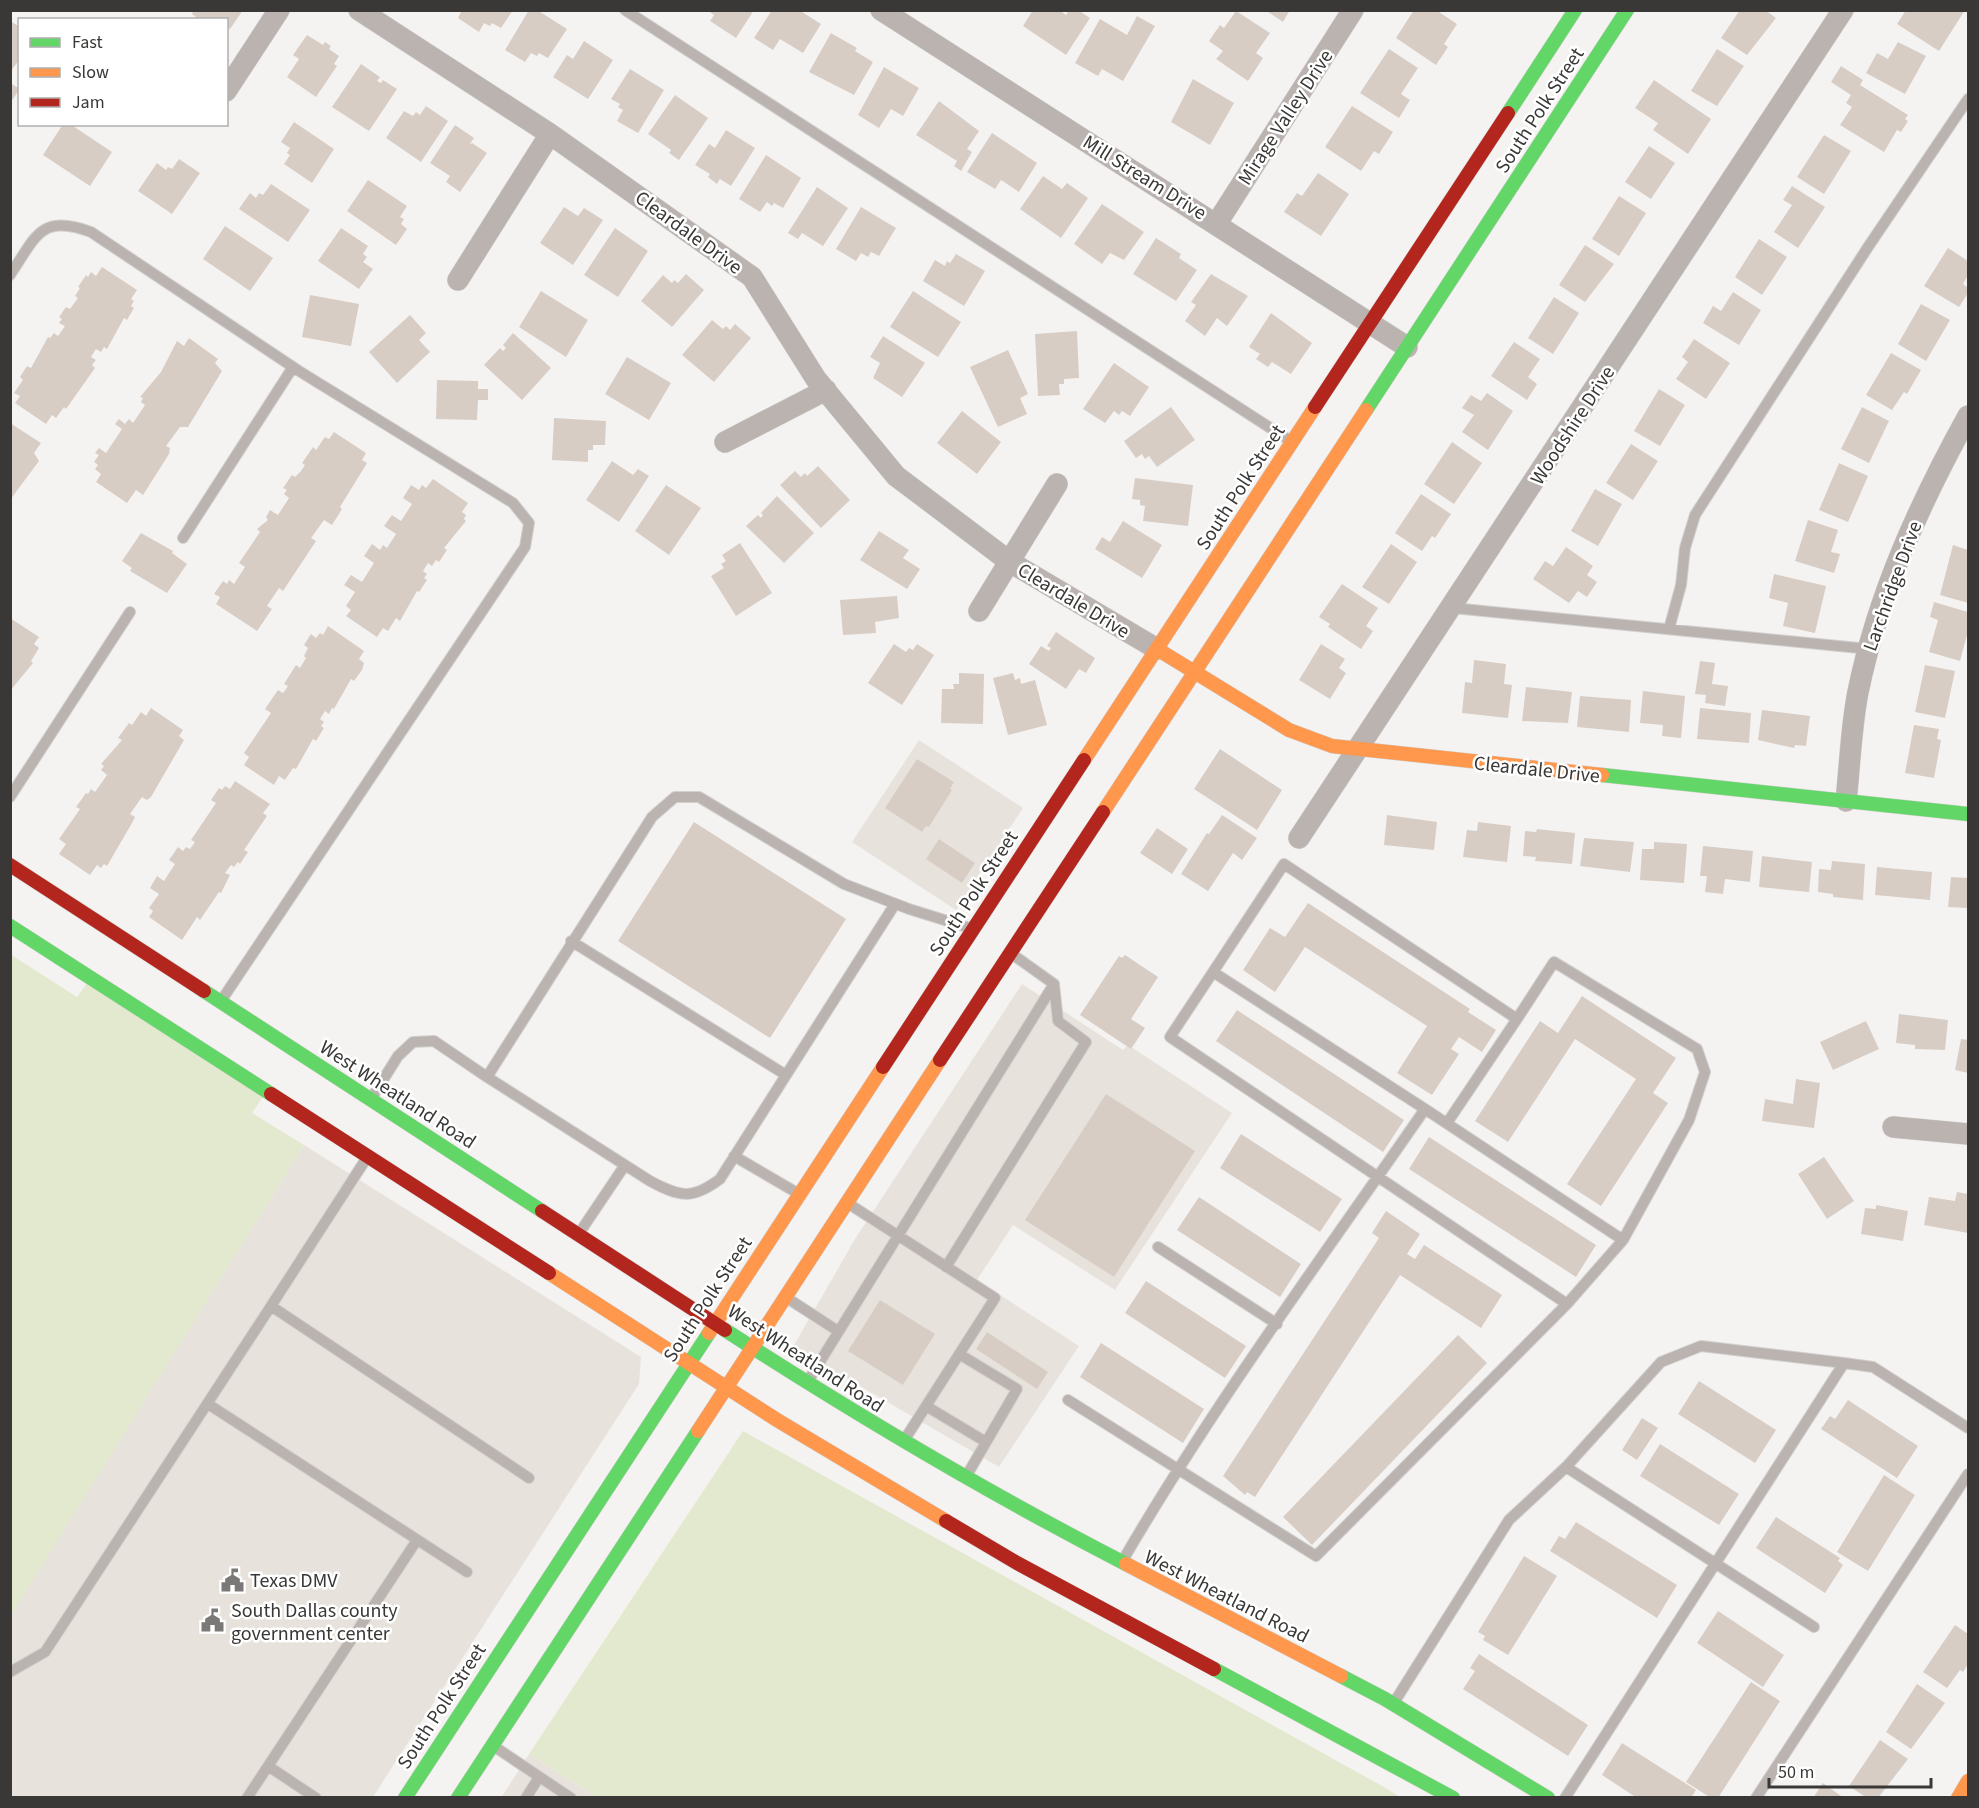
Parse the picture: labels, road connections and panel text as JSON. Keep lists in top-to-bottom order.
{
  "streets": {
    "main road": ["South Polk Street", "Cleardale Drive", "West Wheatland Road"],
    "street": [
      "Mirage Valley Drive",
      "Mill Stream Drive",
      "Woodshire Drive",
      "Larchridge Drive"
    ]
  },
  "crossings": [
    ["South Polk Street", "Mill Stream Drive"],
    ["South Polk Street", "Cleardale Drive"],
    ["South Polk Street", "West Wheatland Road"],
    ["Mirage Valley Drive", "Mill Stream Drive"],
    ["Cleardale Drive", "Woodshire Drive"],
    ["Cleardale Drive", "Larchridge Drive"]
  ],
  "places": {
    "public building": ["Texas DMV", "South Dallas county government center"]
  },
  "legend": ["Fast", "Slow", "Jam"],
  "scale_bar": "50 m"
}
